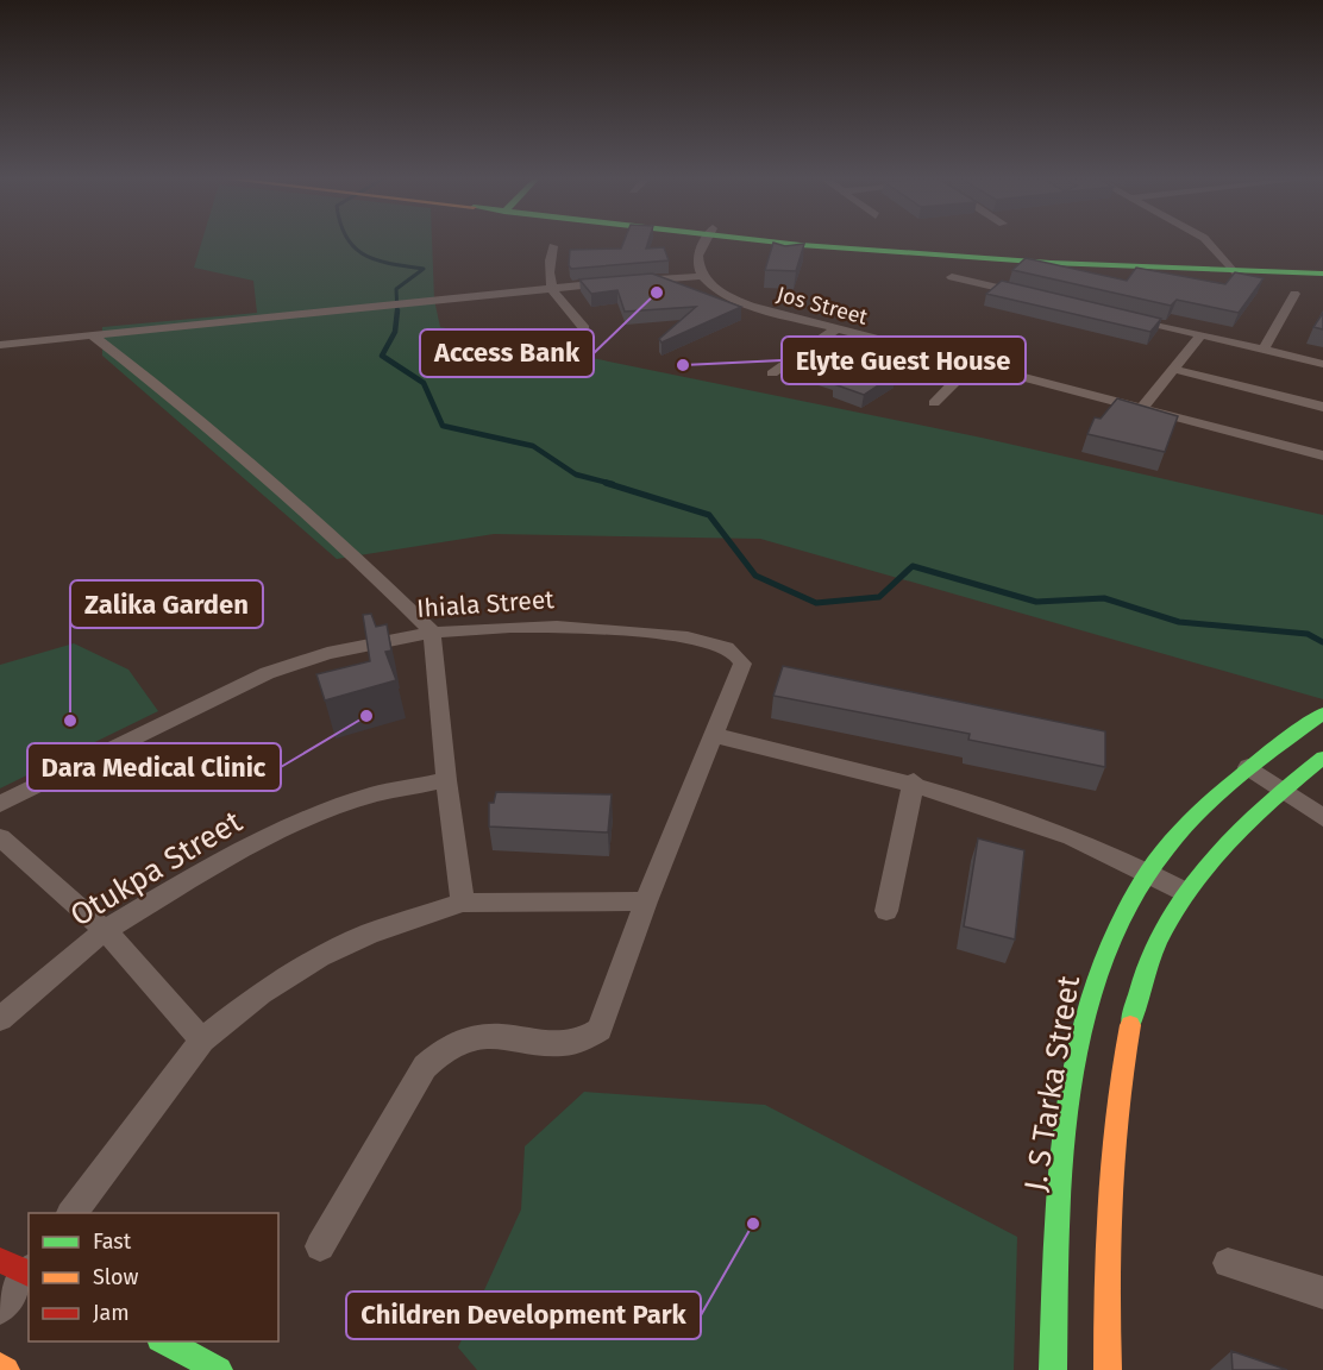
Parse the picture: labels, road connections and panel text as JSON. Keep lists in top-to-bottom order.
{
  "streets": {
    "main road": ["J. S Tarka Street"],
    "street": ["Jos Street", "Ihiala Street", "Otukpa Street"]
  },
  "places": [
    "Access Bank",
    "Elyte Guest House",
    "Dara Medical Clinic",
    "Zalika Garden",
    "Children Development Park"
  ],
  "legend": ["Fast", "Slow", "Jam"]
}
